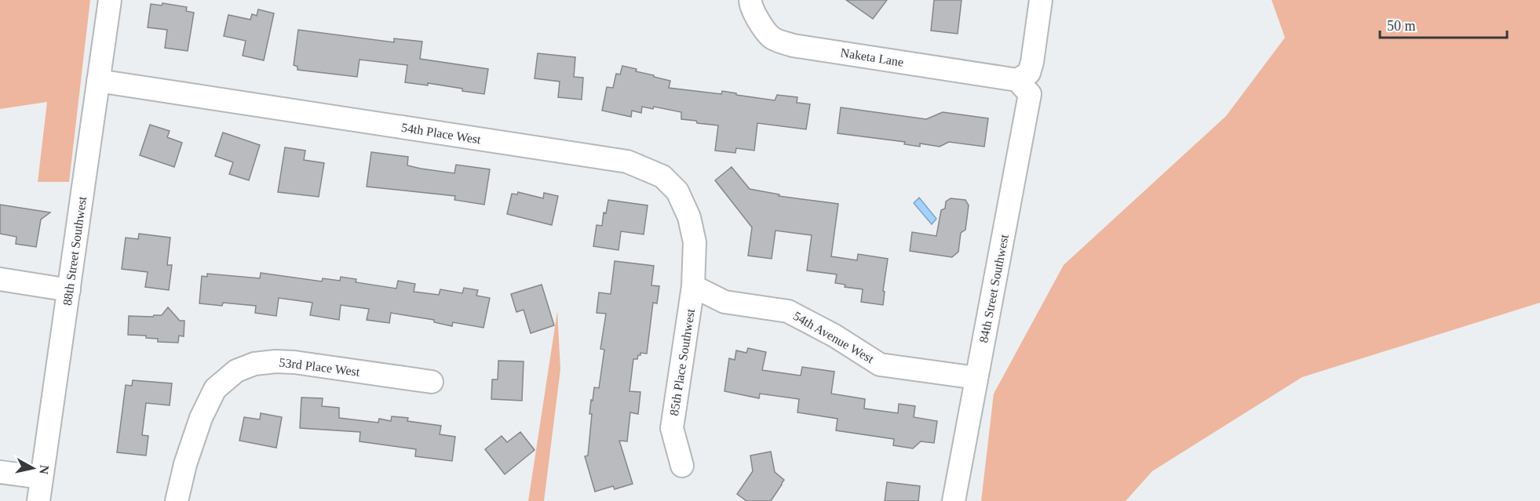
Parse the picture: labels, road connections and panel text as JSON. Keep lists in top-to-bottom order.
{
  "streets": {
    "street": [
      "Naketa Lane",
      "54th Place West",
      "88th Street Southwest",
      "84th Street Southwest",
      "54th Avenue West",
      "85th Place Southwest",
      "53rd Place West"
    ]
  },
  "crossings": [
    ["Naketa Lane", "84th Street Southwest"],
    ["54th Place West", "88th Street Southwest"],
    ["54th Place West", "54th Avenue West"],
    ["54th Place West", "85th Place Southwest"],
    ["84th Street Southwest", "54th Avenue West"],
    ["54th Avenue West", "85th Place Southwest"]
  ],
  "scale_bar": "50 m",
  "north": "right"
}
